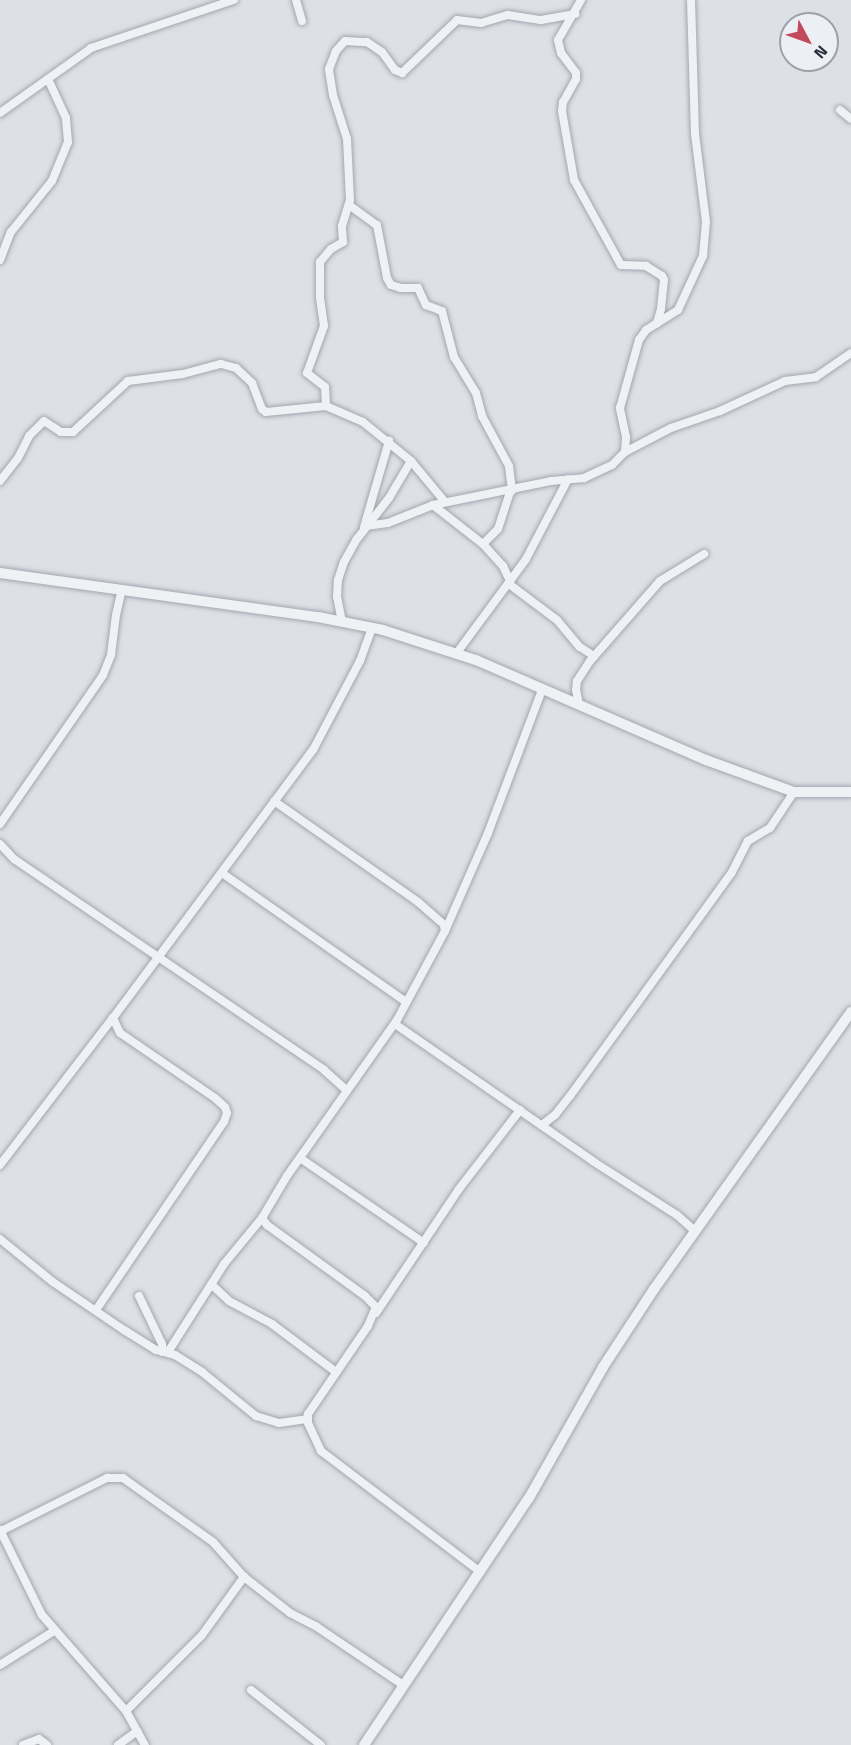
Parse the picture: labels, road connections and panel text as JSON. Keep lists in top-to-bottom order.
{
  "north": "bottom right"
}
